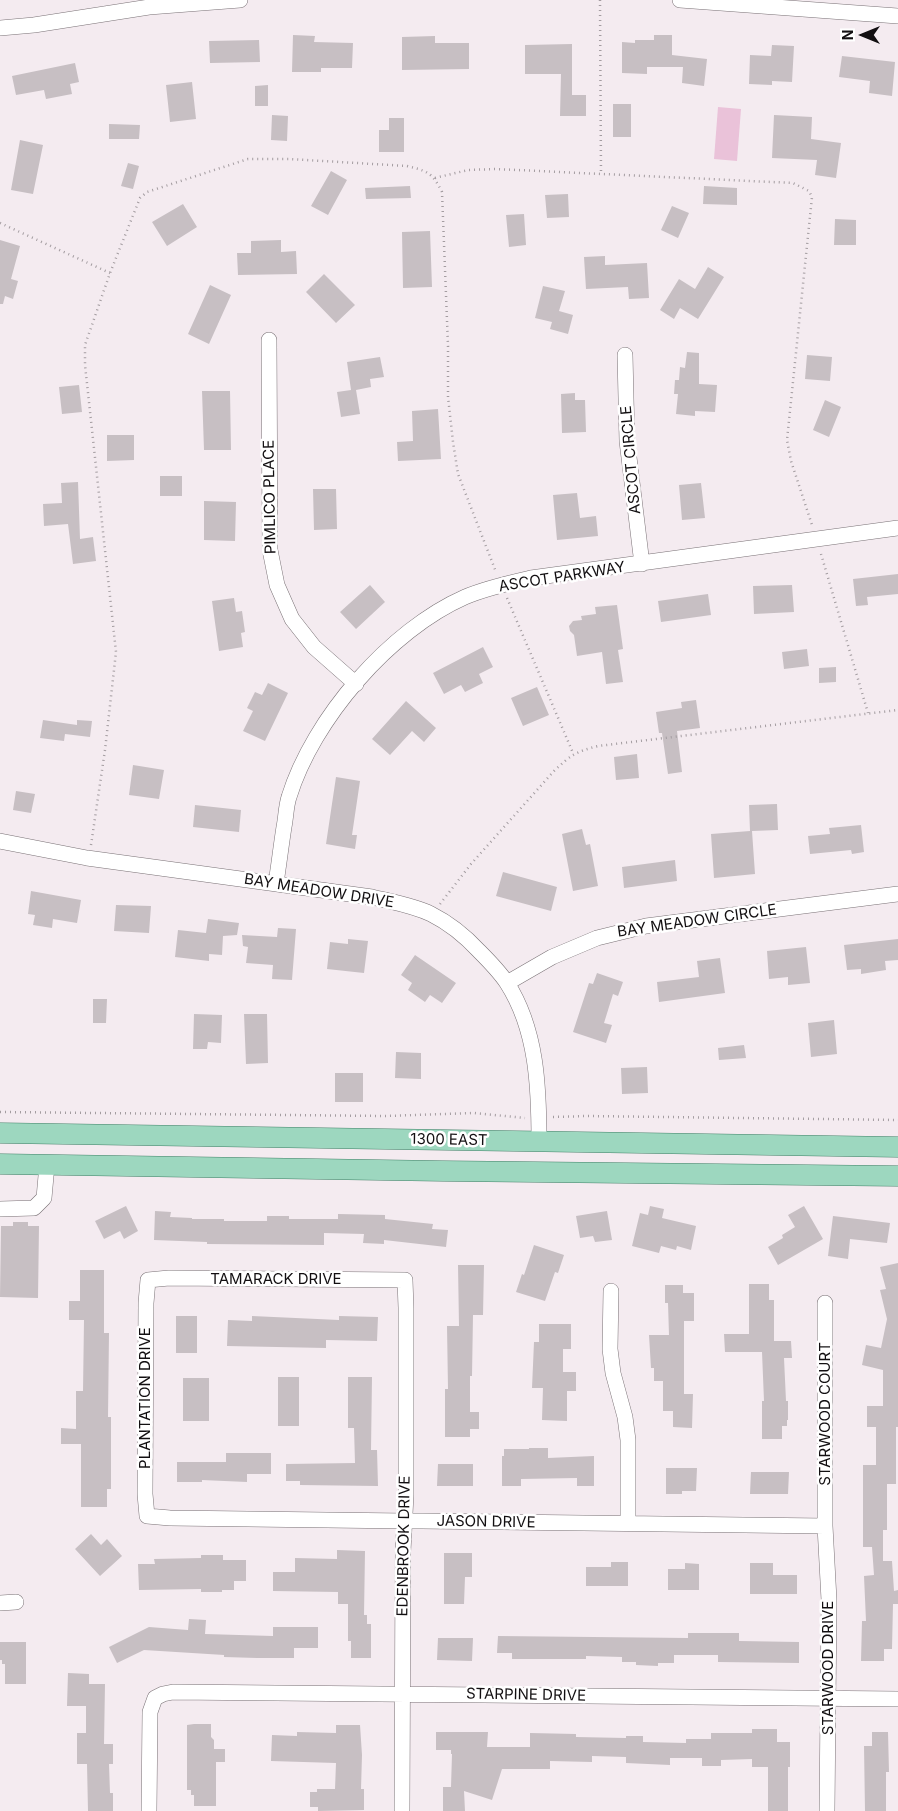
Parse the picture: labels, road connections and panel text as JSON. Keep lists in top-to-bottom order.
{
  "streets": {
    "main road": ["1300 EAST"],
    "street": [
      "ASCOT CIRCLE",
      "PIMLICO PLACE",
      "ASCOT PARKWAY",
      "BAY MEADOW DRIVE",
      "BAY MEADOW CIRCLE",
      "TAMARACK DRIVE",
      "PLANTATION DRIVE",
      "STARWOOD COURT",
      "JASON DRIVE",
      "EDENBROOK DRIVE",
      "STARWOOD DRIVE",
      "STARPINE DRIVE"
    ]
  },
  "crossings": [
    ["ASCOT CIRCLE", "ASCOT PARKWAY"],
    ["PIMLICO PLACE", "ASCOT PARKWAY"],
    ["ASCOT PARKWAY", "BAY MEADOW DRIVE"],
    ["BAY MEADOW DRIVE", "BAY MEADOW CIRCLE"],
    ["BAY MEADOW DRIVE", "1300 EAST"],
    ["TAMARACK DRIVE", "PLANTATION DRIVE"],
    ["TAMARACK DRIVE", "EDENBROOK DRIVE"],
    ["PLANTATION DRIVE", "JASON DRIVE"],
    ["STARWOOD COURT", "JASON DRIVE"],
    ["STARWOOD COURT", "STARWOOD DRIVE"],
    ["JASON DRIVE", "EDENBROOK DRIVE"],
    ["JASON DRIVE", "STARWOOD DRIVE"],
    ["EDENBROOK DRIVE", "STARPINE DRIVE"],
    ["STARWOOD DRIVE", "STARPINE DRIVE"]
  ],
  "north": "left"
}
